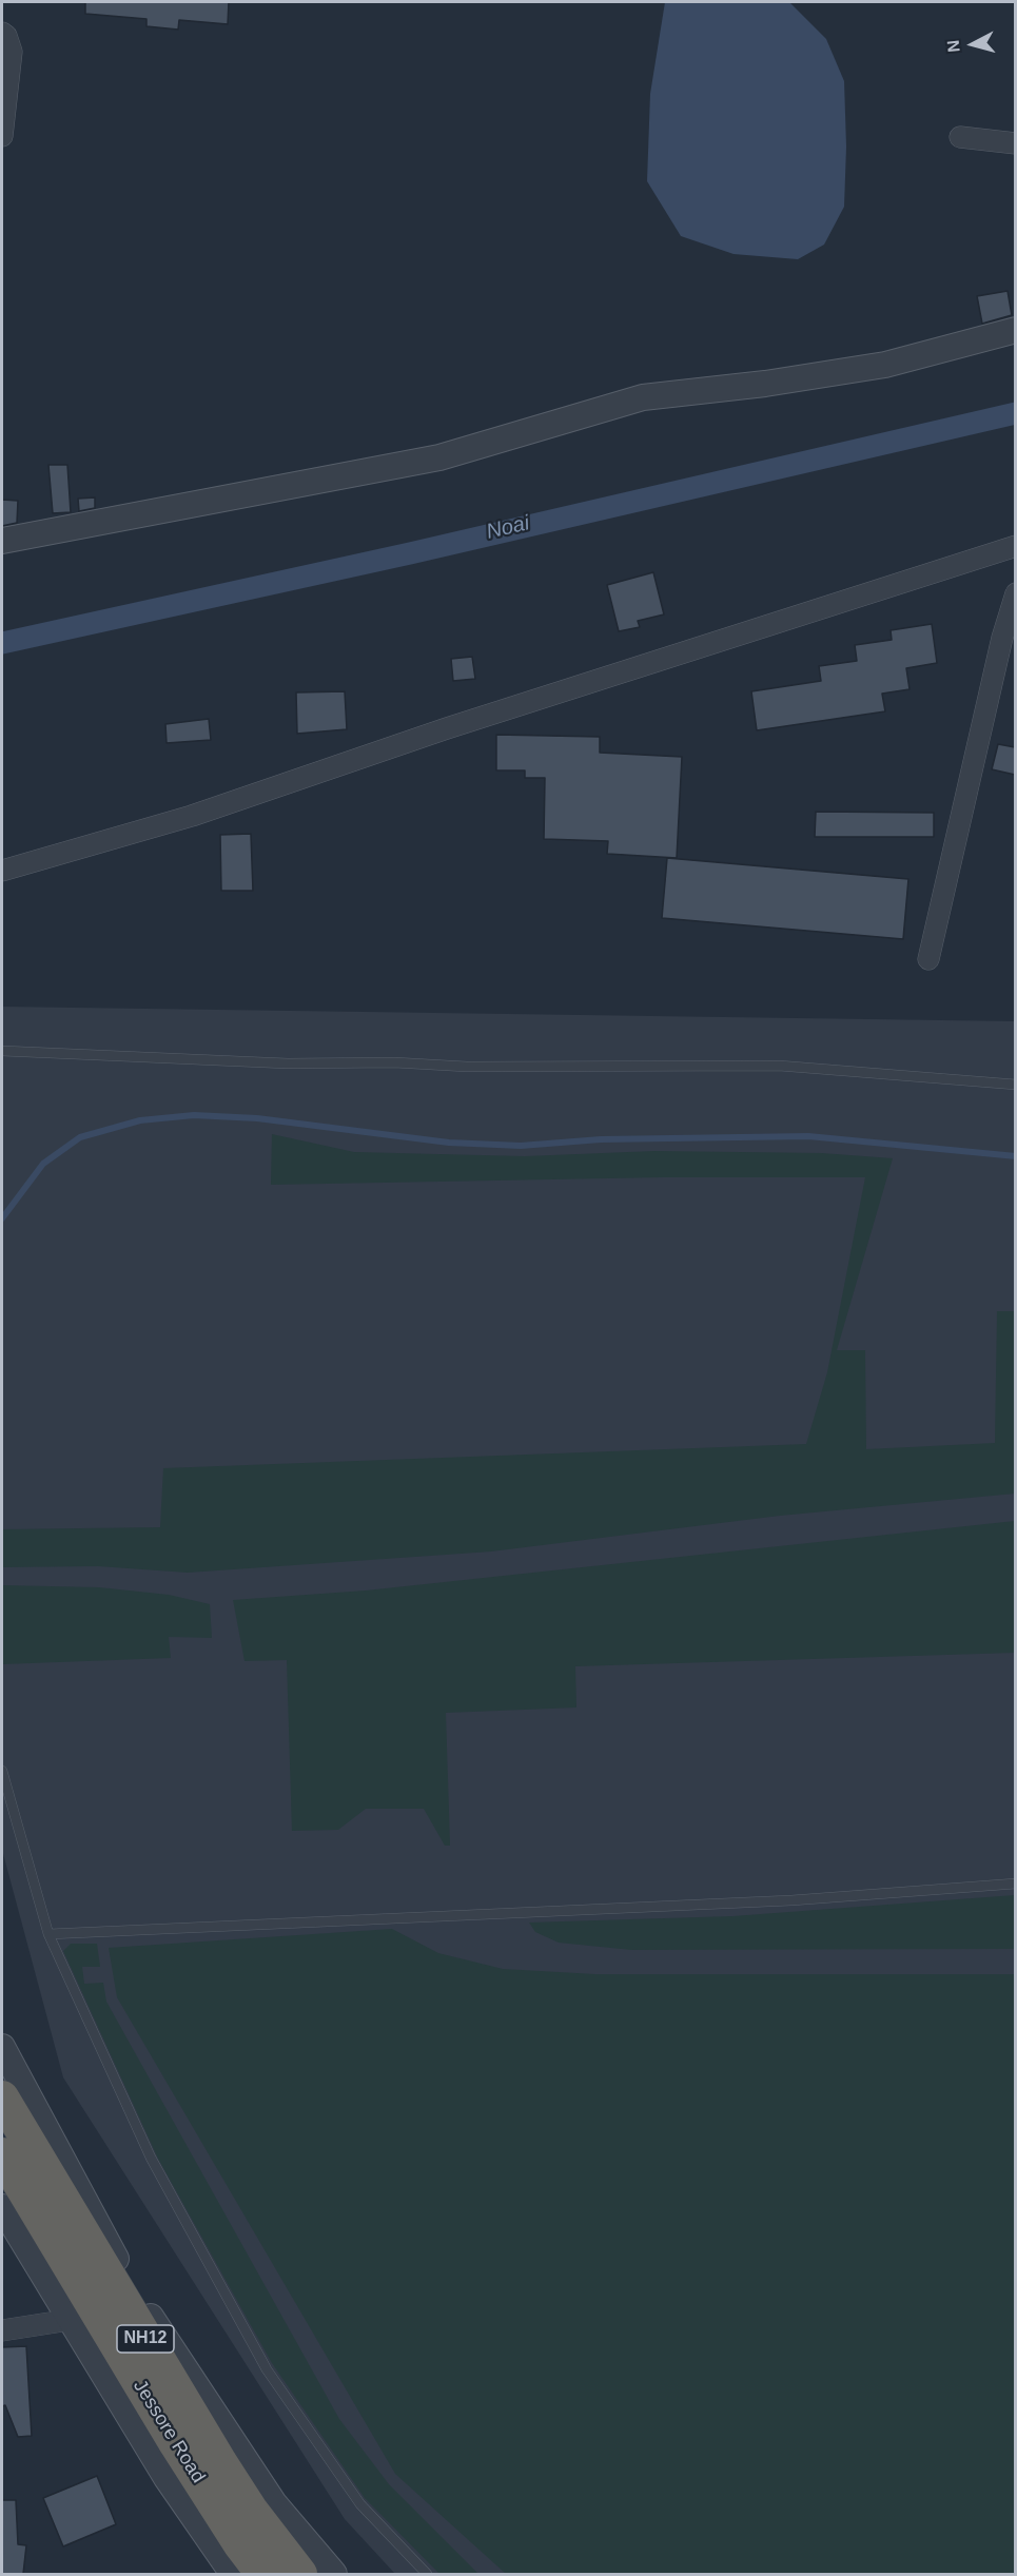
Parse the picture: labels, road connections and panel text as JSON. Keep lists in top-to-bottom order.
{
  "streets": {
    "highway": ["NH12", "Jessore Road"]
  },
  "water": ["Noai"],
  "north": "left"
}
